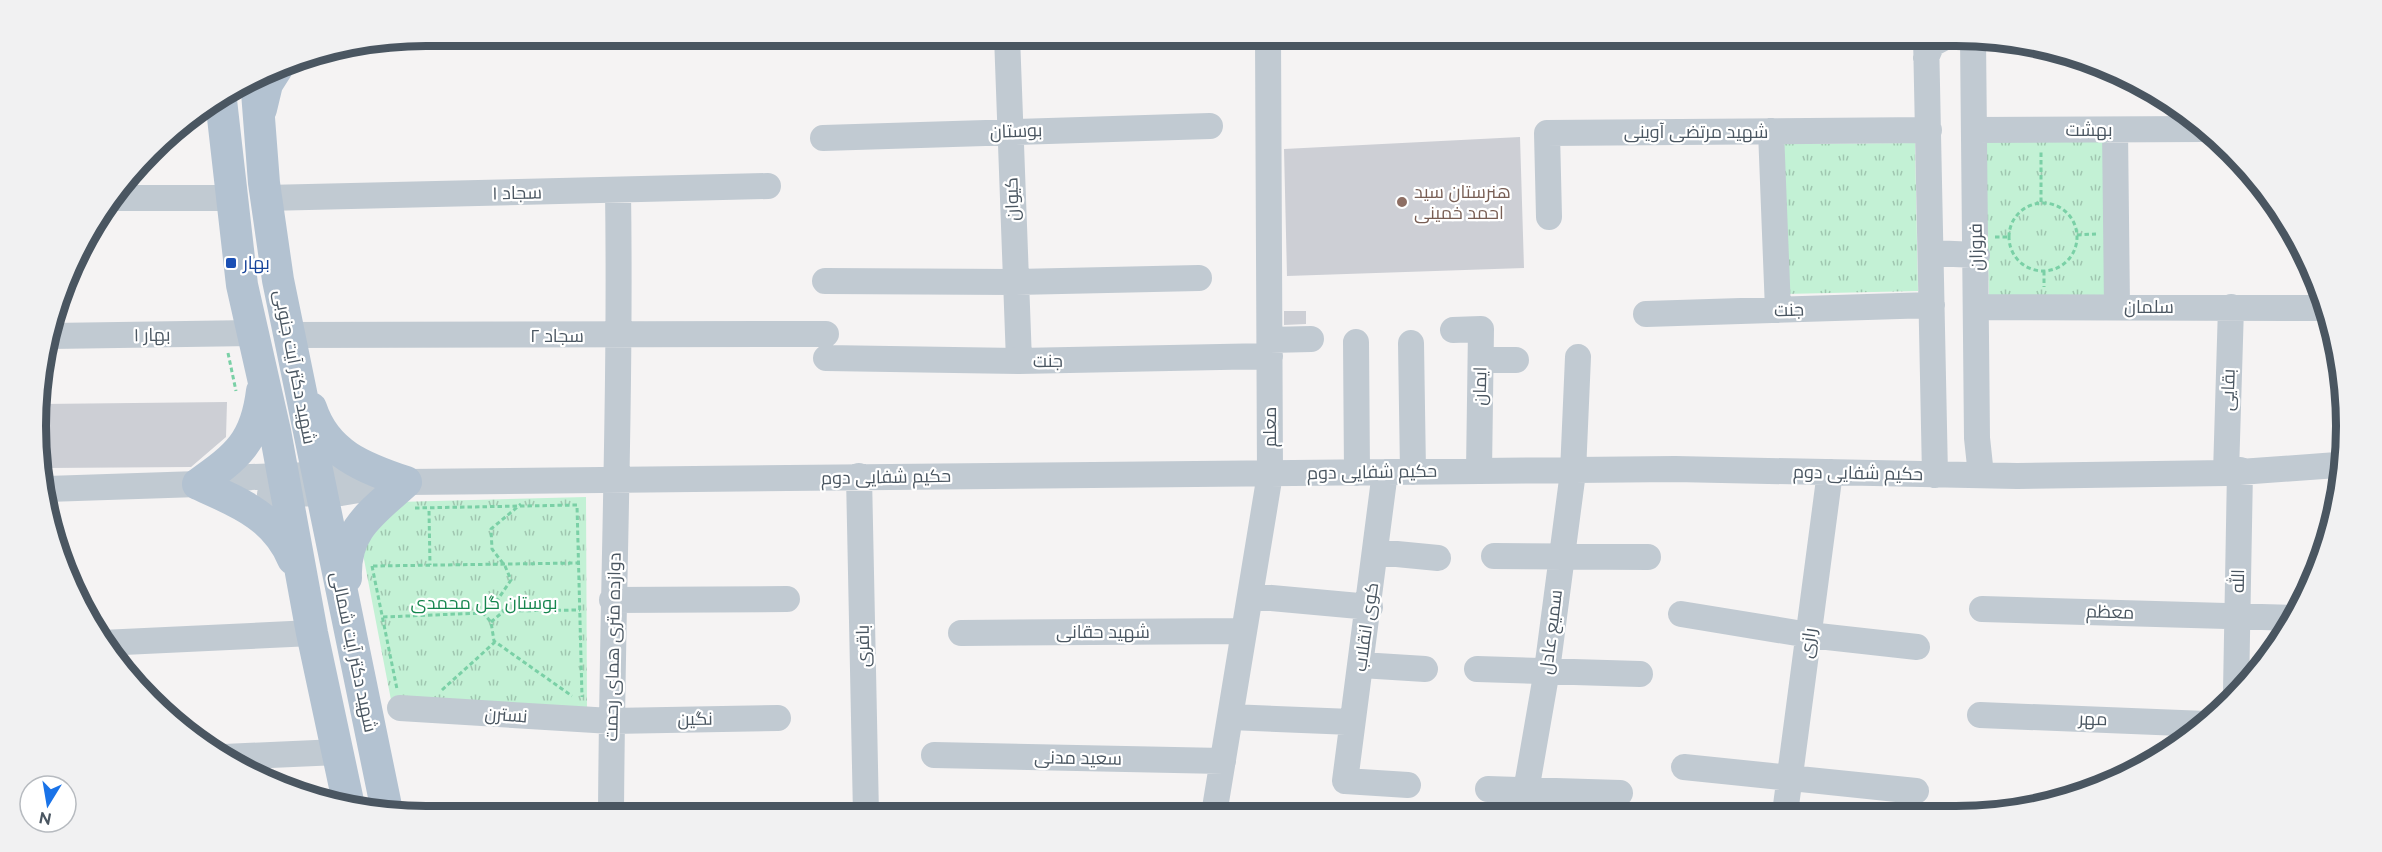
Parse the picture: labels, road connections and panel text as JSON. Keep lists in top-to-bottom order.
{
  "streets": {
    "main road": ["شهید دکتر آیت جنوبی", "شهید دکتر آیت شمالی"],
    "street": [
      "بهشت",
      "بوستان",
      "شهید مرتضی آوینی",
      "سجاد ۱",
      "کیوان",
      "فروزان",
      "سلمان",
      "جنت",
      "بهار ۱",
      "سجاد ۲",
      "ایمان",
      "بقایی",
      "معلم",
      "حکیم شفایی دوم",
      "الله",
      "معظم",
      "کوی انقلاب",
      "شهید حقانی",
      "سمیع عادل",
      "رازی",
      "باقری",
      "دوازده متری همای رحمت",
      "نسترن",
      "نگین",
      "مهر",
      "سعید مدنی"
    ]
  },
  "crossings": [
    ["بهشت", "فروزان"],
    ["بوستان", "کیوان"],
    ["سجاد ۱", "شهید دکتر آیت جنوبی"],
    ["سجاد ۱", "دوازده متری همای رحمت"],
    ["کیوان", "جنت"],
    ["فروزان", "سلمان"],
    ["فروزان", "حکیم شفایی دوم"],
    ["سلمان", "بقایی"],
    ["جنت", "سجاد ۲"],
    ["جنت", "معلم"],
    ["بهار ۱", "شهید دکتر آیت جنوبی"],
    ["سجاد ۲", "شهید دکتر آیت جنوبی"],
    ["سجاد ۲", "دوازده متری همای رحمت"],
    ["شهید دکتر آیت جنوبی", "حکیم شفایی دوم"],
    ["شهید دکتر آیت جنوبی", "شهید دکتر آیت شمالی"],
    ["ایمان", "حکیم شفایی دوم"],
    ["بقایی", "حکیم شفایی دوم"],
    ["بقایی", "الله"],
    ["معلم", "حکیم شفایی دوم"],
    ["معلم", "شهید حقانی"],
    ["معلم", "سعید مدنی"],
    ["حکیم شفایی دوم", "الله"],
    ["حکیم شفایی دوم", "کوی انقلاب"],
    ["حکیم شفایی دوم", "سمیع عادل"],
    ["حکیم شفایی دوم", "رازی"],
    ["حکیم شفایی دوم", "باقری"],
    ["حکیم شفایی دوم", "دوازده متری همای رحمت"],
    ["حکیم شفایی دوم", "شهید دکتر آیت شمالی"],
    ["الله", "معظم"],
    ["دوازده متری همای رحمت", "نسترن"],
    ["دوازده متری همای رحمت", "نگین"],
    ["نسترن", "نگین"]
  ],
  "parks": ["بوستان گل محمدی"],
  "places": {
    "other": ["هنرستان سید احمد خمینی"],
    "transit": ["بهار"]
  },
  "north": "bottom"
}
